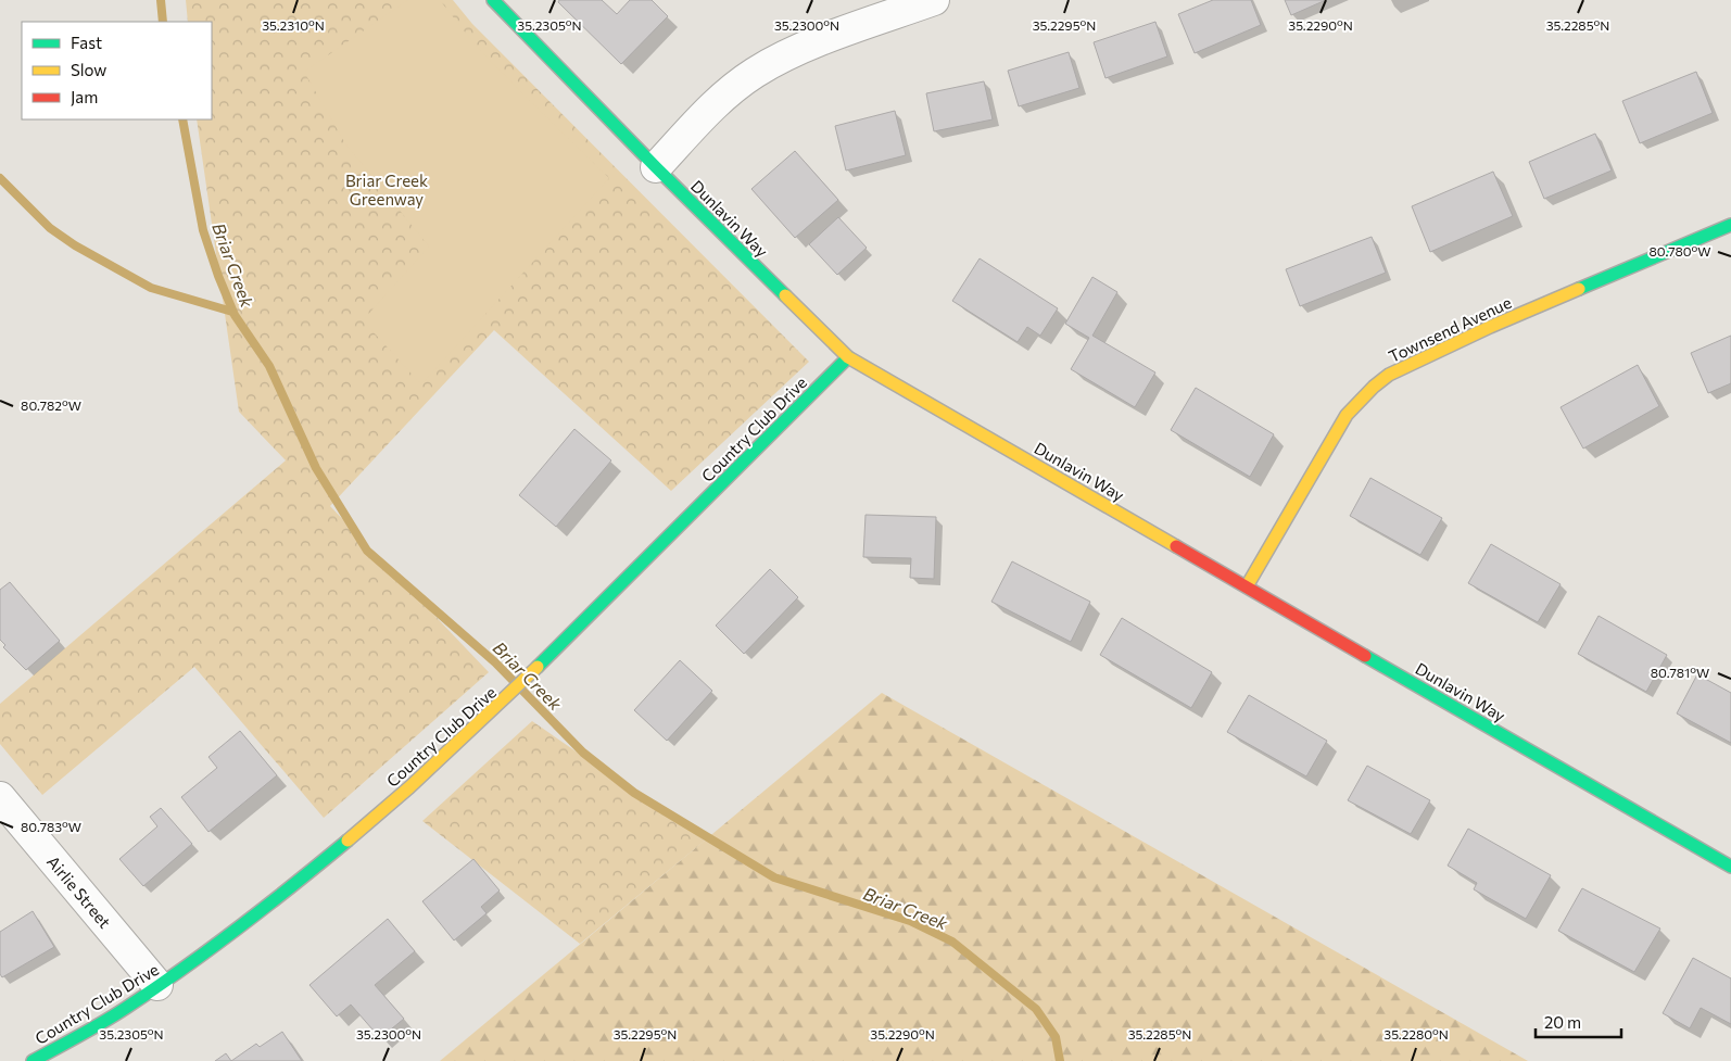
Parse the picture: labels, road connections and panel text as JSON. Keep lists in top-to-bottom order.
{
  "streets": {
    "street": [
      "Dunlavin Way",
      "Townsend Avenue",
      "Country Club Drive",
      "Airlie Street"
    ]
  },
  "crossings": [
    ["Dunlavin Way", "Townsend Avenue"],
    ["Dunlavin Way", "Country Club Drive"],
    ["Country Club Drive", "Airlie Street"]
  ],
  "water": ["Briar Creek"],
  "parks": ["Briar Creek Greenway"],
  "legend": ["Fast", "Slow", "Jam"],
  "scale_bar": "20 m",
  "coordinates": [
    "35.2290°N",
    "35.2285°N",
    "35.2310°N",
    "35.2305°N",
    "35.2300°N",
    "35.2295°N",
    "80.780°W",
    "80.782°W",
    "80.781°W",
    "80.783°W",
    "35.2280°N"
  ]
}
